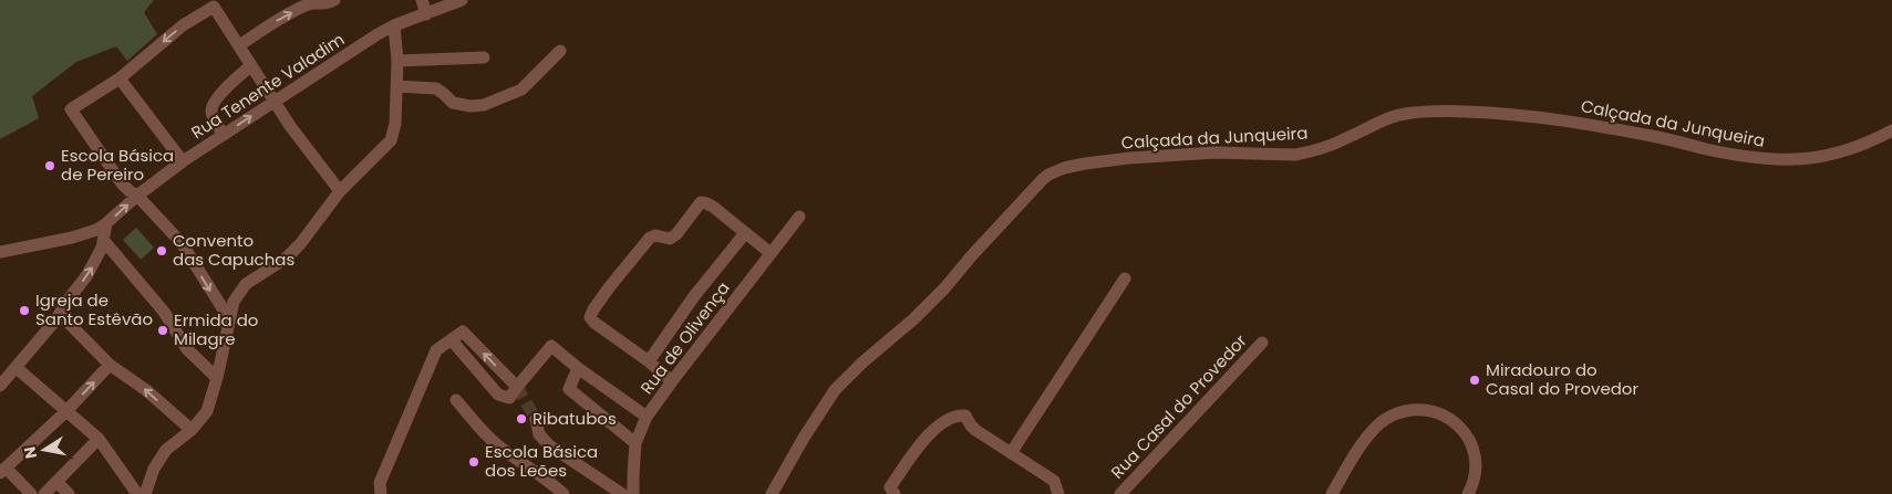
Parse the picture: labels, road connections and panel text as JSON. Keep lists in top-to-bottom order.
{
  "streets": {
    "street": [
      "Rua Tenente Valadim",
      "Calçada da Junqueira",
      "Rua de Olivença",
      "Rua Casal do Provedor"
    ]
  },
  "places": [
    "Escola Básica de Pereiro",
    "Convento das Capuchas",
    "Igreja de Santo Estêvão",
    "Ermida do Milagre",
    "Miradouro do Casal do Provedor",
    "Ribatubos",
    "Escola Básica dos Leões"
  ],
  "north": "left"
}
